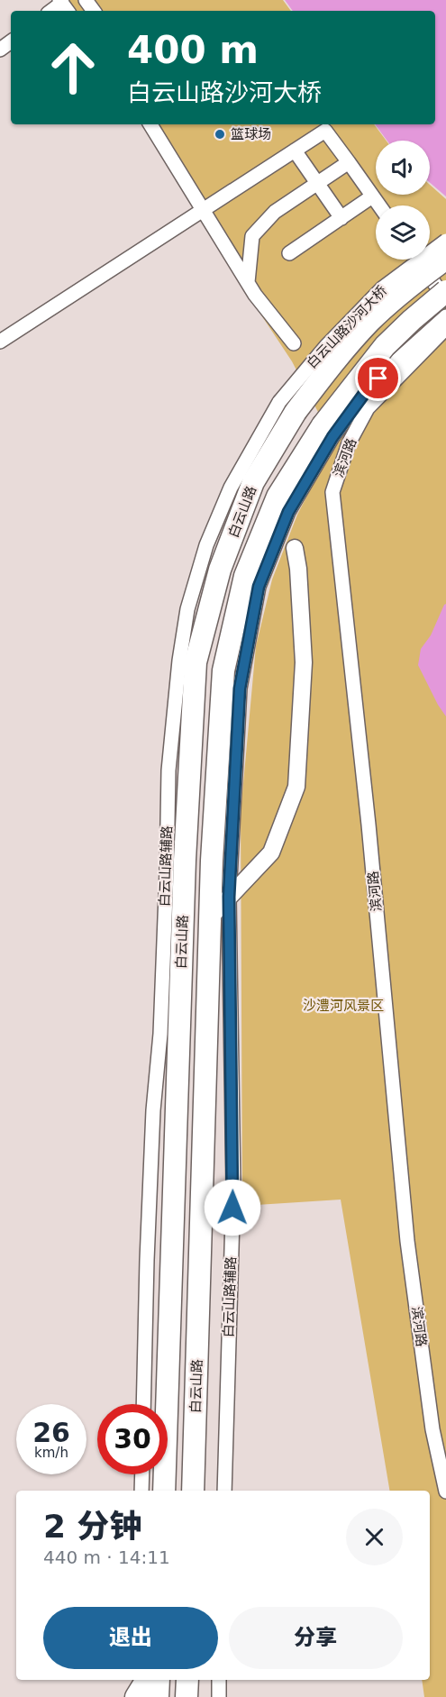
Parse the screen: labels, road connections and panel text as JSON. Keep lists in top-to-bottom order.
{
  "streets": {
    "highway": ["白云山路沙河大桥", "白云山路"],
    "street": ["滨河路", "白云山路辅路"]
  },
  "crossings": [
    ["白云山路沙河大桥", "白云山路"],
    ["白云山路沙河大桥", "白云山路辅路"],
    ["白云山路", "白云山路辅路"]
  ],
  "parks": ["沙澧河风景区"],
  "places": ["篮球场"],
  "page": {
    "turn": ["400 m", "白云山路沙河大桥"],
    "speed": "26 km/h",
    "limit": "30",
    "heading": ["2 分钟", "440 m · 14:11"],
    "buttons": ["退出", "分享"]
  }
}
